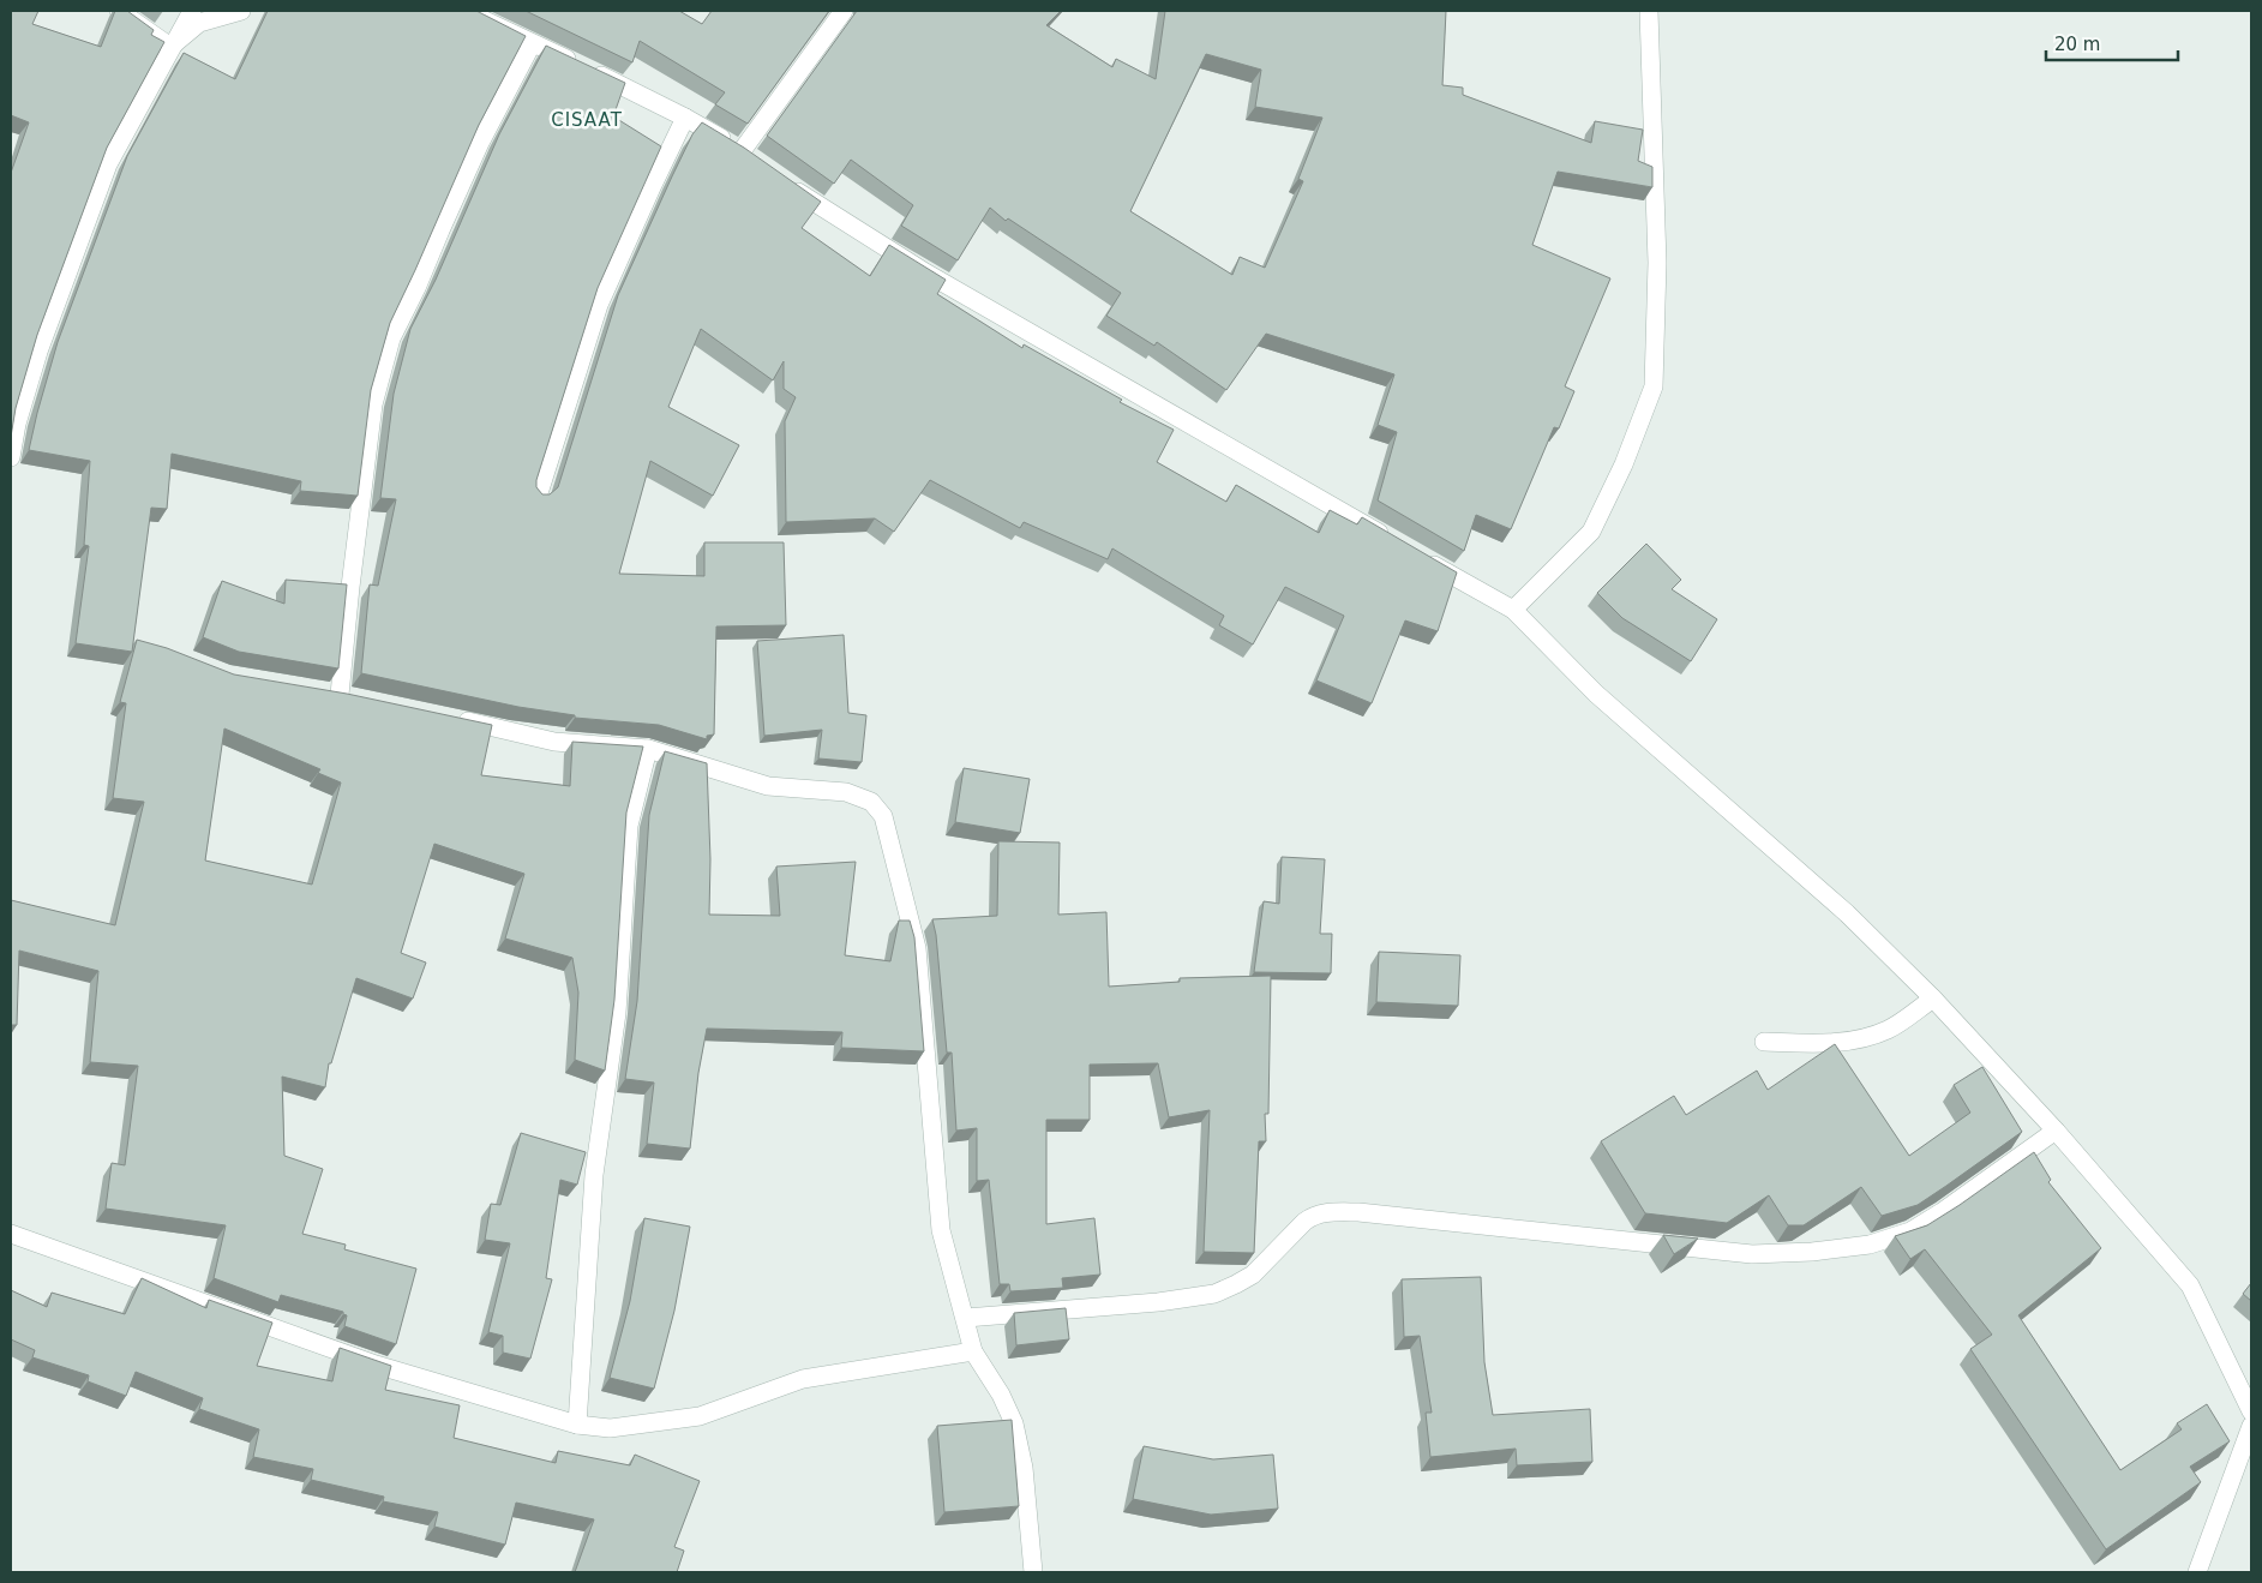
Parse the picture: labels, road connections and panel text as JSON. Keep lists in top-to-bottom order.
{
  "districts": ["CISAAT"],
  "scale_bar": "20 m"
}
